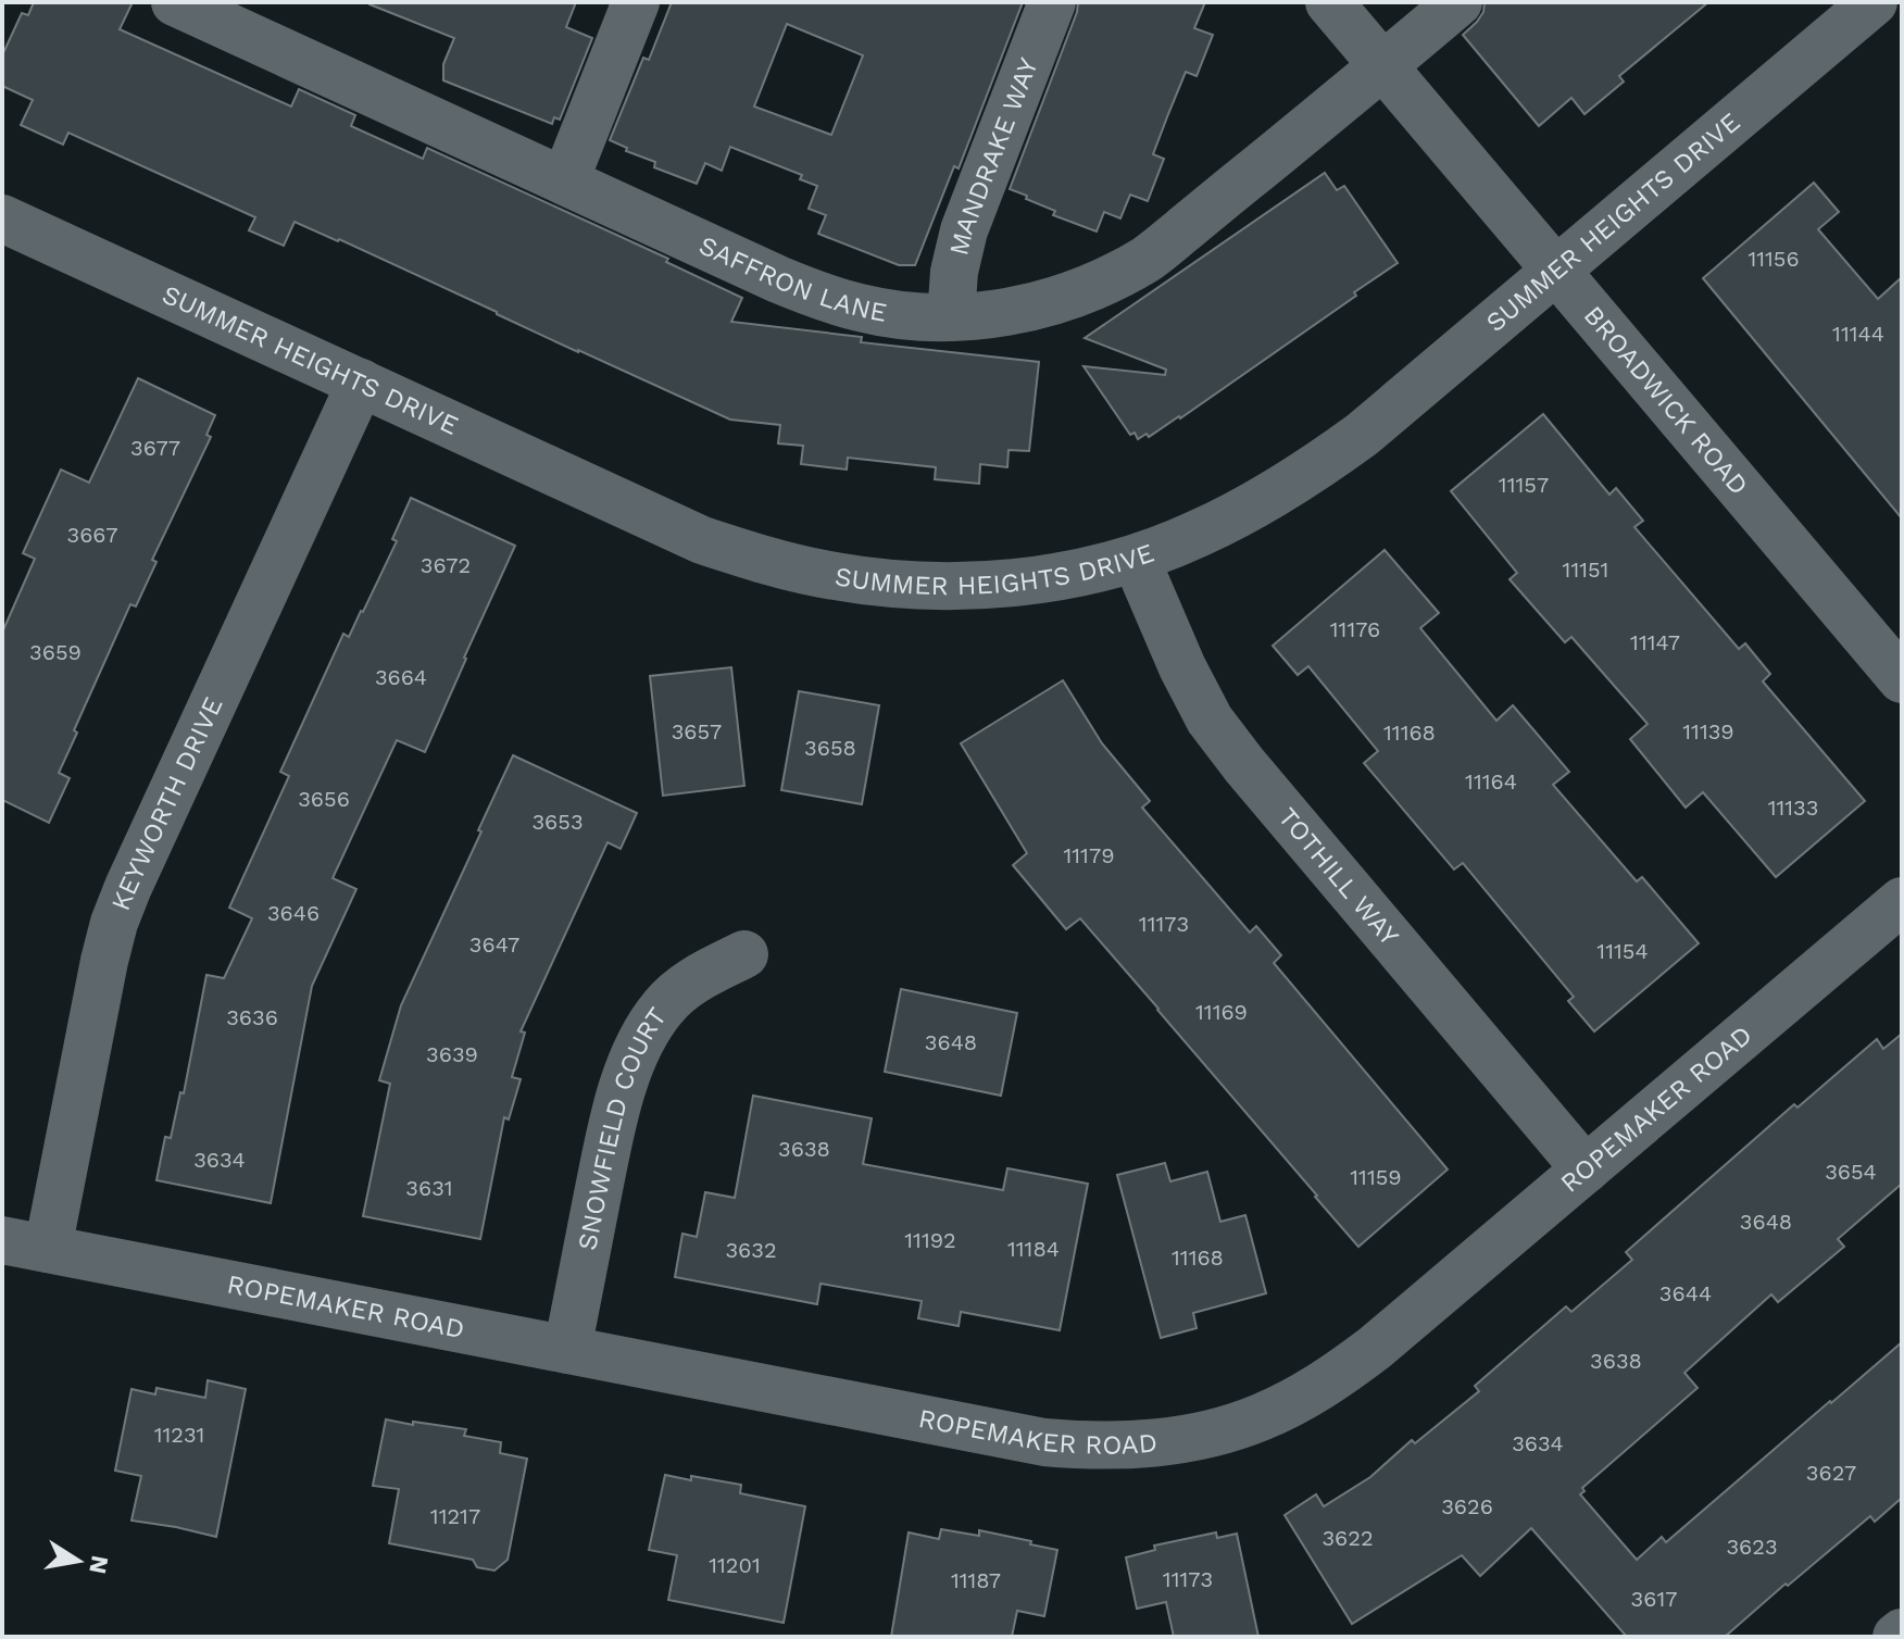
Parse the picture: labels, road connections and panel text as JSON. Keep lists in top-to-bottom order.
{
  "streets": {
    "street": [
      "MANDRAKE WAY",
      "SUMMER HEIGHTS DRIVE",
      "SAFFRON LANE",
      "BROADWICK ROAD",
      "KEYWORTH DRIVE",
      "TOTHILL WAY",
      "ROPEMAKER ROAD",
      "SNOWFIELD COURT"
    ]
  },
  "crossings": [
    ["MANDRAKE WAY", "SAFFRON LANE"],
    ["SUMMER HEIGHTS DRIVE", "BROADWICK ROAD"],
    ["SUMMER HEIGHTS DRIVE", "KEYWORTH DRIVE"],
    ["SUMMER HEIGHTS DRIVE", "TOTHILL WAY"],
    ["SAFFRON LANE", "BROADWICK ROAD"],
    ["KEYWORTH DRIVE", "ROPEMAKER ROAD"],
    ["TOTHILL WAY", "ROPEMAKER ROAD"],
    ["ROPEMAKER ROAD", "SNOWFIELD COURT"]
  ],
  "house_numbers": [
    "11156",
    "11144",
    "3677",
    "11157",
    "3667",
    "3672",
    "11151",
    "11176",
    "11147",
    "3659",
    "3664",
    "3657",
    "11139",
    "11168",
    "3658",
    "11164",
    "3656",
    "11133",
    "3653",
    "11179",
    "3646",
    "11173",
    "3647",
    "11154",
    "11169",
    "3636",
    "3648",
    "3639",
    "3638",
    "3634",
    "3654",
    "11159",
    "3631",
    "3648",
    "11192",
    "11184",
    "3632",
    "11168",
    "3644",
    "3638",
    "11231",
    "3634",
    "3627",
    "3626",
    "11217",
    "3622",
    "3623",
    "11201",
    "11173",
    "11187",
    "3617"
  ],
  "north": "right"
}
